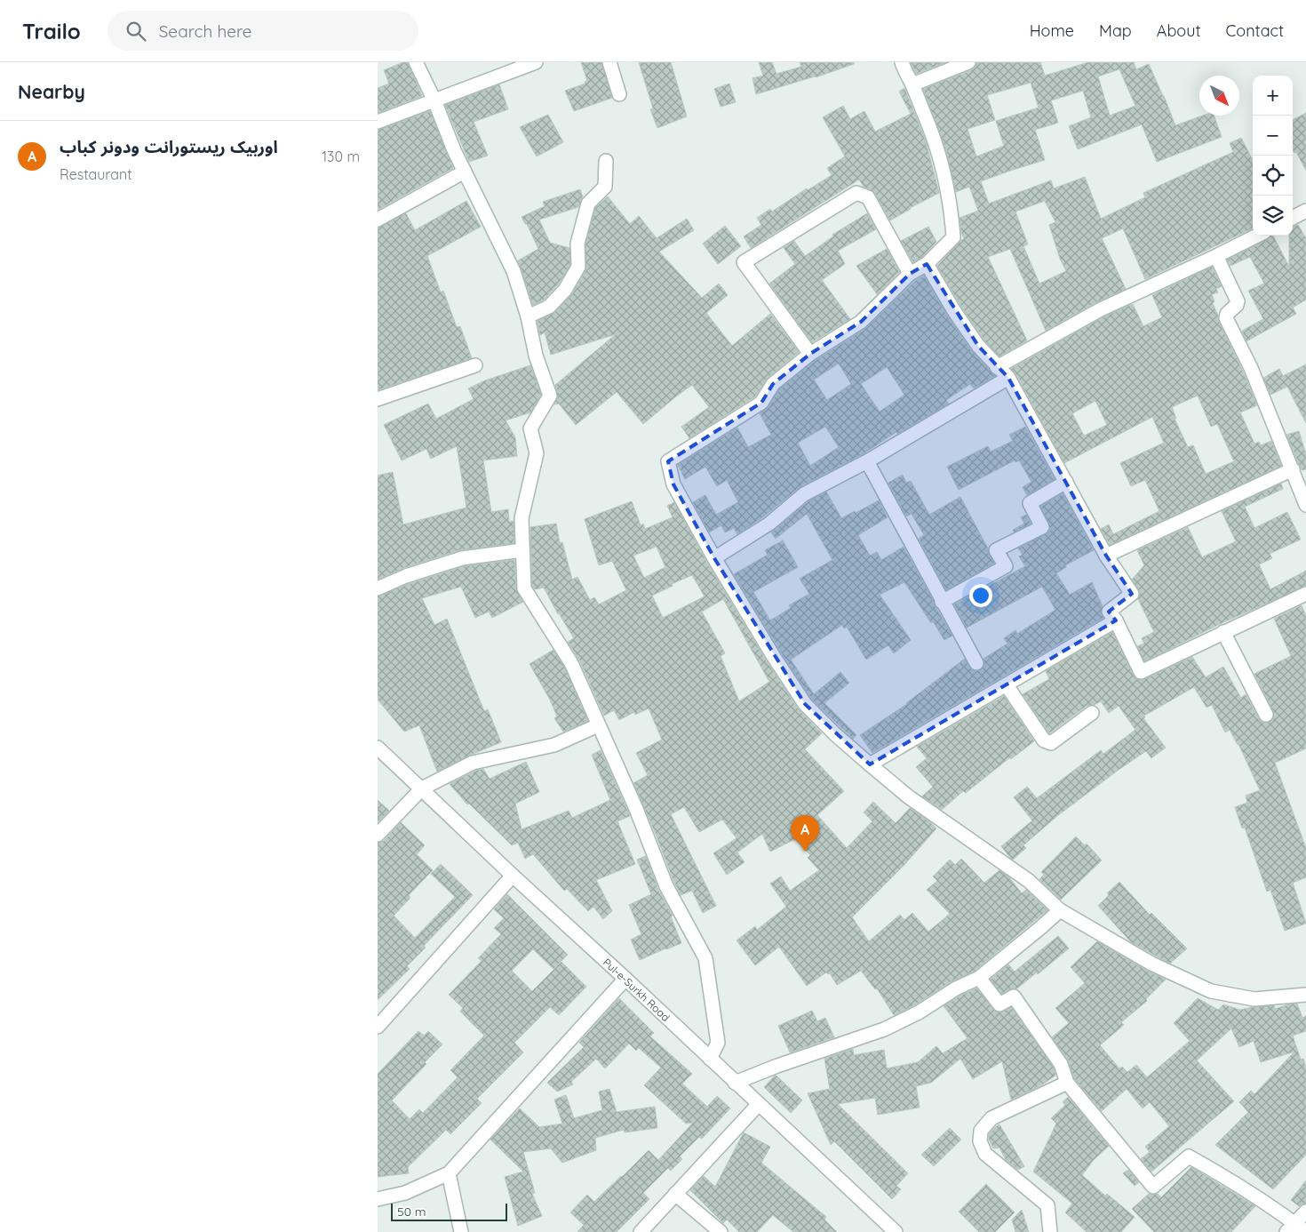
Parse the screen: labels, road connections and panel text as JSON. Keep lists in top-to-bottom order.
{
  "streets": {
    "street": ["Pul-e-Surkh Road"]
  },
  "scale_bar": "50 m",
  "north": "bottom right",
  "page": {
    "header": "Trailo",
    "search": "Search here",
    "nav": [
      "Home",
      "Map",
      "About",
      "Contact"
    ],
    "heading": "Nearby",
    "map_buttons": ["+", "−"],
    "list": [
      {
        "mark": "A",
        "name": "اوربیک ریستورانت ودونر کباب",
        "note": "Restaurant",
        "value": "130 m"
      }
    ],
    "pins": "A",
    "scale": "50 m"
  }
}
